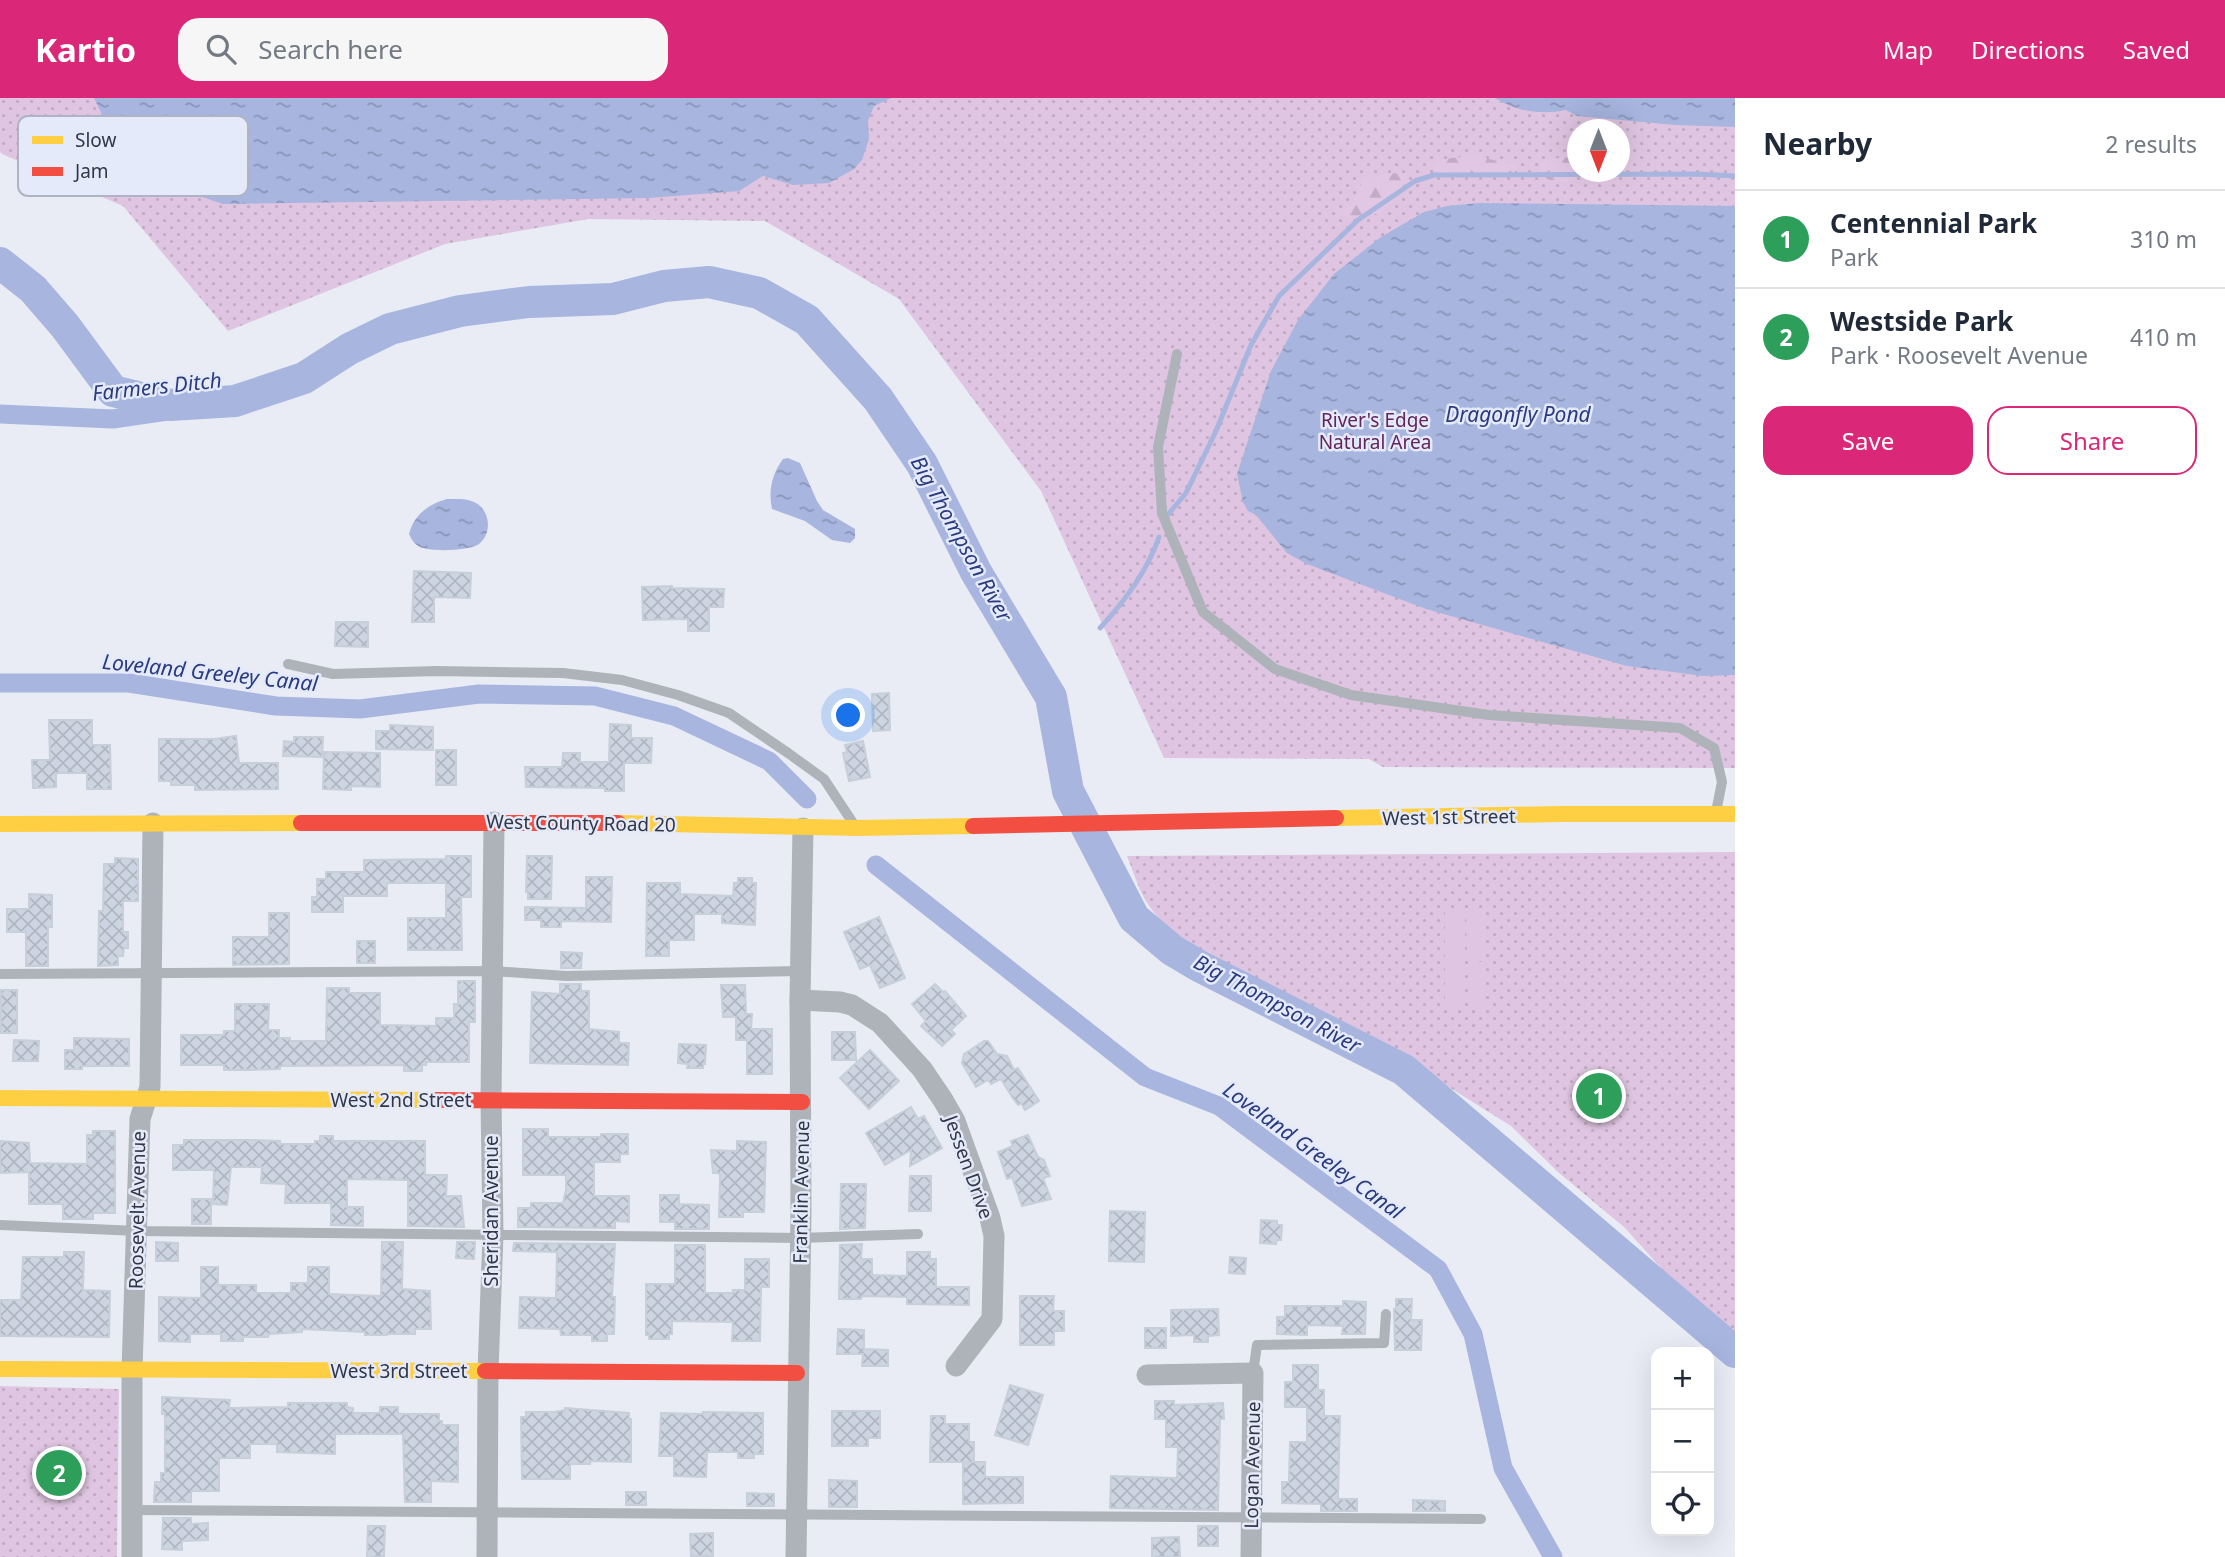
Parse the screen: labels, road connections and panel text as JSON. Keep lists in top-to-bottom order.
{
  "streets": {
    "main road": [
      "West 1st Street",
      "West County Road 20",
      "West 2nd Street",
      "West 3rd Street"
    ],
    "street": [
      "Jessen Drive",
      "Franklin Avenue",
      "Roosevelt Avenue",
      "Sheridan Avenue",
      "Logan Avenue"
    ]
  },
  "crossings": [
    ["West 1st Street", "West County Road 20"],
    ["West County Road 20", "Franklin Avenue"],
    ["West County Road 20", "Roosevelt Avenue"],
    ["West County Road 20", "Sheridan Avenue"],
    ["West 2nd Street", "Franklin Avenue"],
    ["West 2nd Street", "Roosevelt Avenue"],
    ["West 2nd Street", "Sheridan Avenue"],
    ["Jessen Drive", "Franklin Avenue"],
    ["Franklin Avenue", "West 3rd Street"],
    ["Roosevelt Avenue", "West 3rd Street"],
    ["Sheridan Avenue", "West 3rd Street"]
  ],
  "water": [
    "Farmers Ditch",
    "Dragonfly Pond",
    "Big Thompson River",
    "Loveland Greeley Canal"
  ],
  "parks": ["River's Edge Natural Area"],
  "legend": ["Slow", "Jam"],
  "north": "bottom",
  "page": {
    "header": "Kartio",
    "search": "Search here",
    "nav": ["Map", "Directions", "Saved"],
    "heading": ["Nearby", "2 results"],
    "list": [
      {
        "mark": "1",
        "name": "Centennial Park",
        "note": "Park",
        "value": "310 m"
      },
      {
        "mark": "2",
        "name": "Westside Park",
        "note": "Park · Roosevelt Avenue",
        "value": "410 m"
      }
    ],
    "buttons": ["Save", "Share"],
    "pins": ["1", "2"],
    "map_buttons": ["+", "−"]
  }
}
